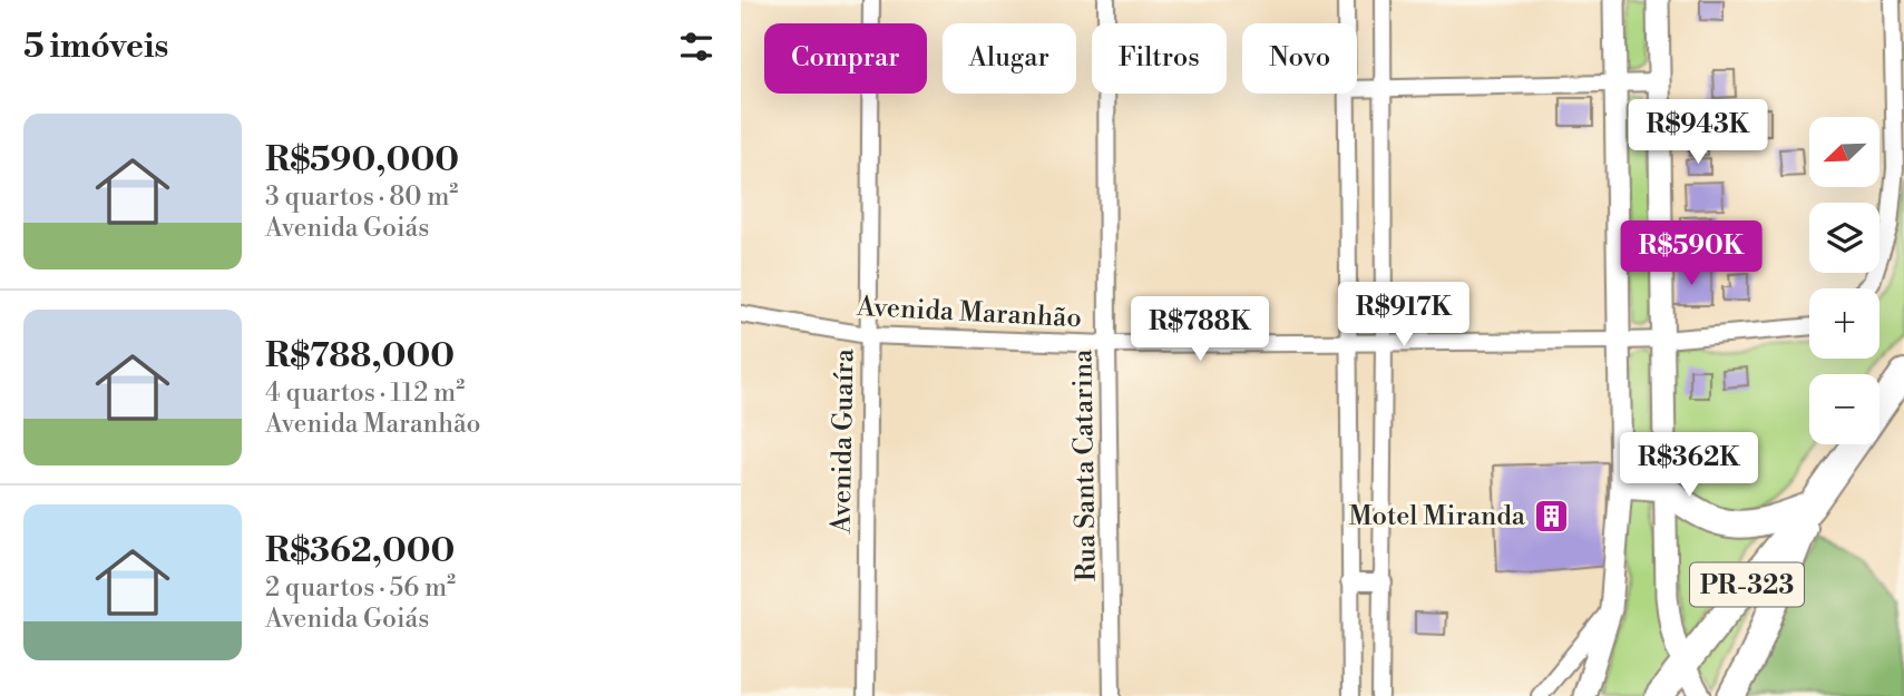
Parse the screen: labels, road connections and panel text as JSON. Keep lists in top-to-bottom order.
{
  "streets": {
    "highway": ["PR-323"],
    "street": ["Avenida Maranhão", "Avenida Guaíra", "Rua Santa Catarina"]
  },
  "crossings": [
    ["Avenida Maranhão", "Avenida Guaíra"],
    ["Avenida Maranhão", "Rua Santa Catarina"]
  ],
  "places": {
    "building": ["Motel Miranda"]
  },
  "north": "bottom left",
  "page": {
    "heading": "5 imóveis",
    "chip": [
      "Comprar",
      "Alugar",
      "Filtros",
      "Novo"
    ],
    "list": [
      {
        "name": "R$590,000",
        "note": "3 quartos · 80 m² · Avenida Goiás"
      },
      {
        "name": "R$788,000",
        "note": "4 quartos · 112 m² · Avenida Maranhão"
      },
      {
        "name": "R$362,000",
        "note": "2 quartos · 56 m² · Avenida Goiás"
      }
    ],
    "price": [
      "R$943K",
      "R$590K",
      "R$917K",
      "R$788K",
      "R$362K"
    ],
    "map_buttons": ["+", "−"]
  }
}
